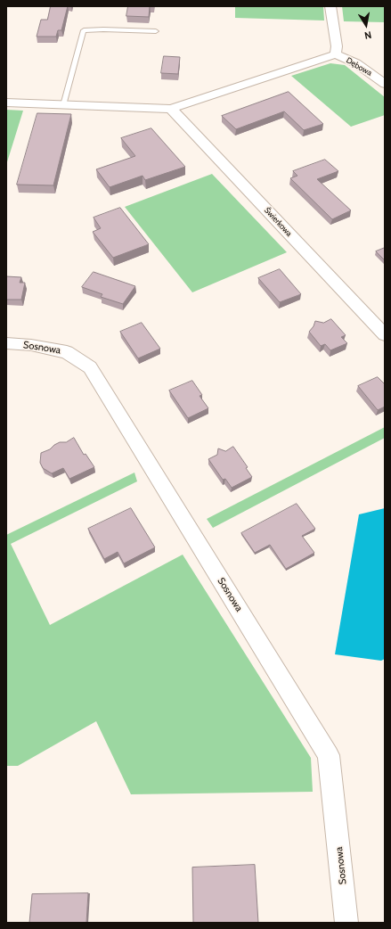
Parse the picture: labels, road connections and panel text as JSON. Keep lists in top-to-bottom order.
{
  "streets": {
    "street": ["Dębowa", "Świerkowa", "Sosnowa"]
  },
  "north": "bottom"
}
